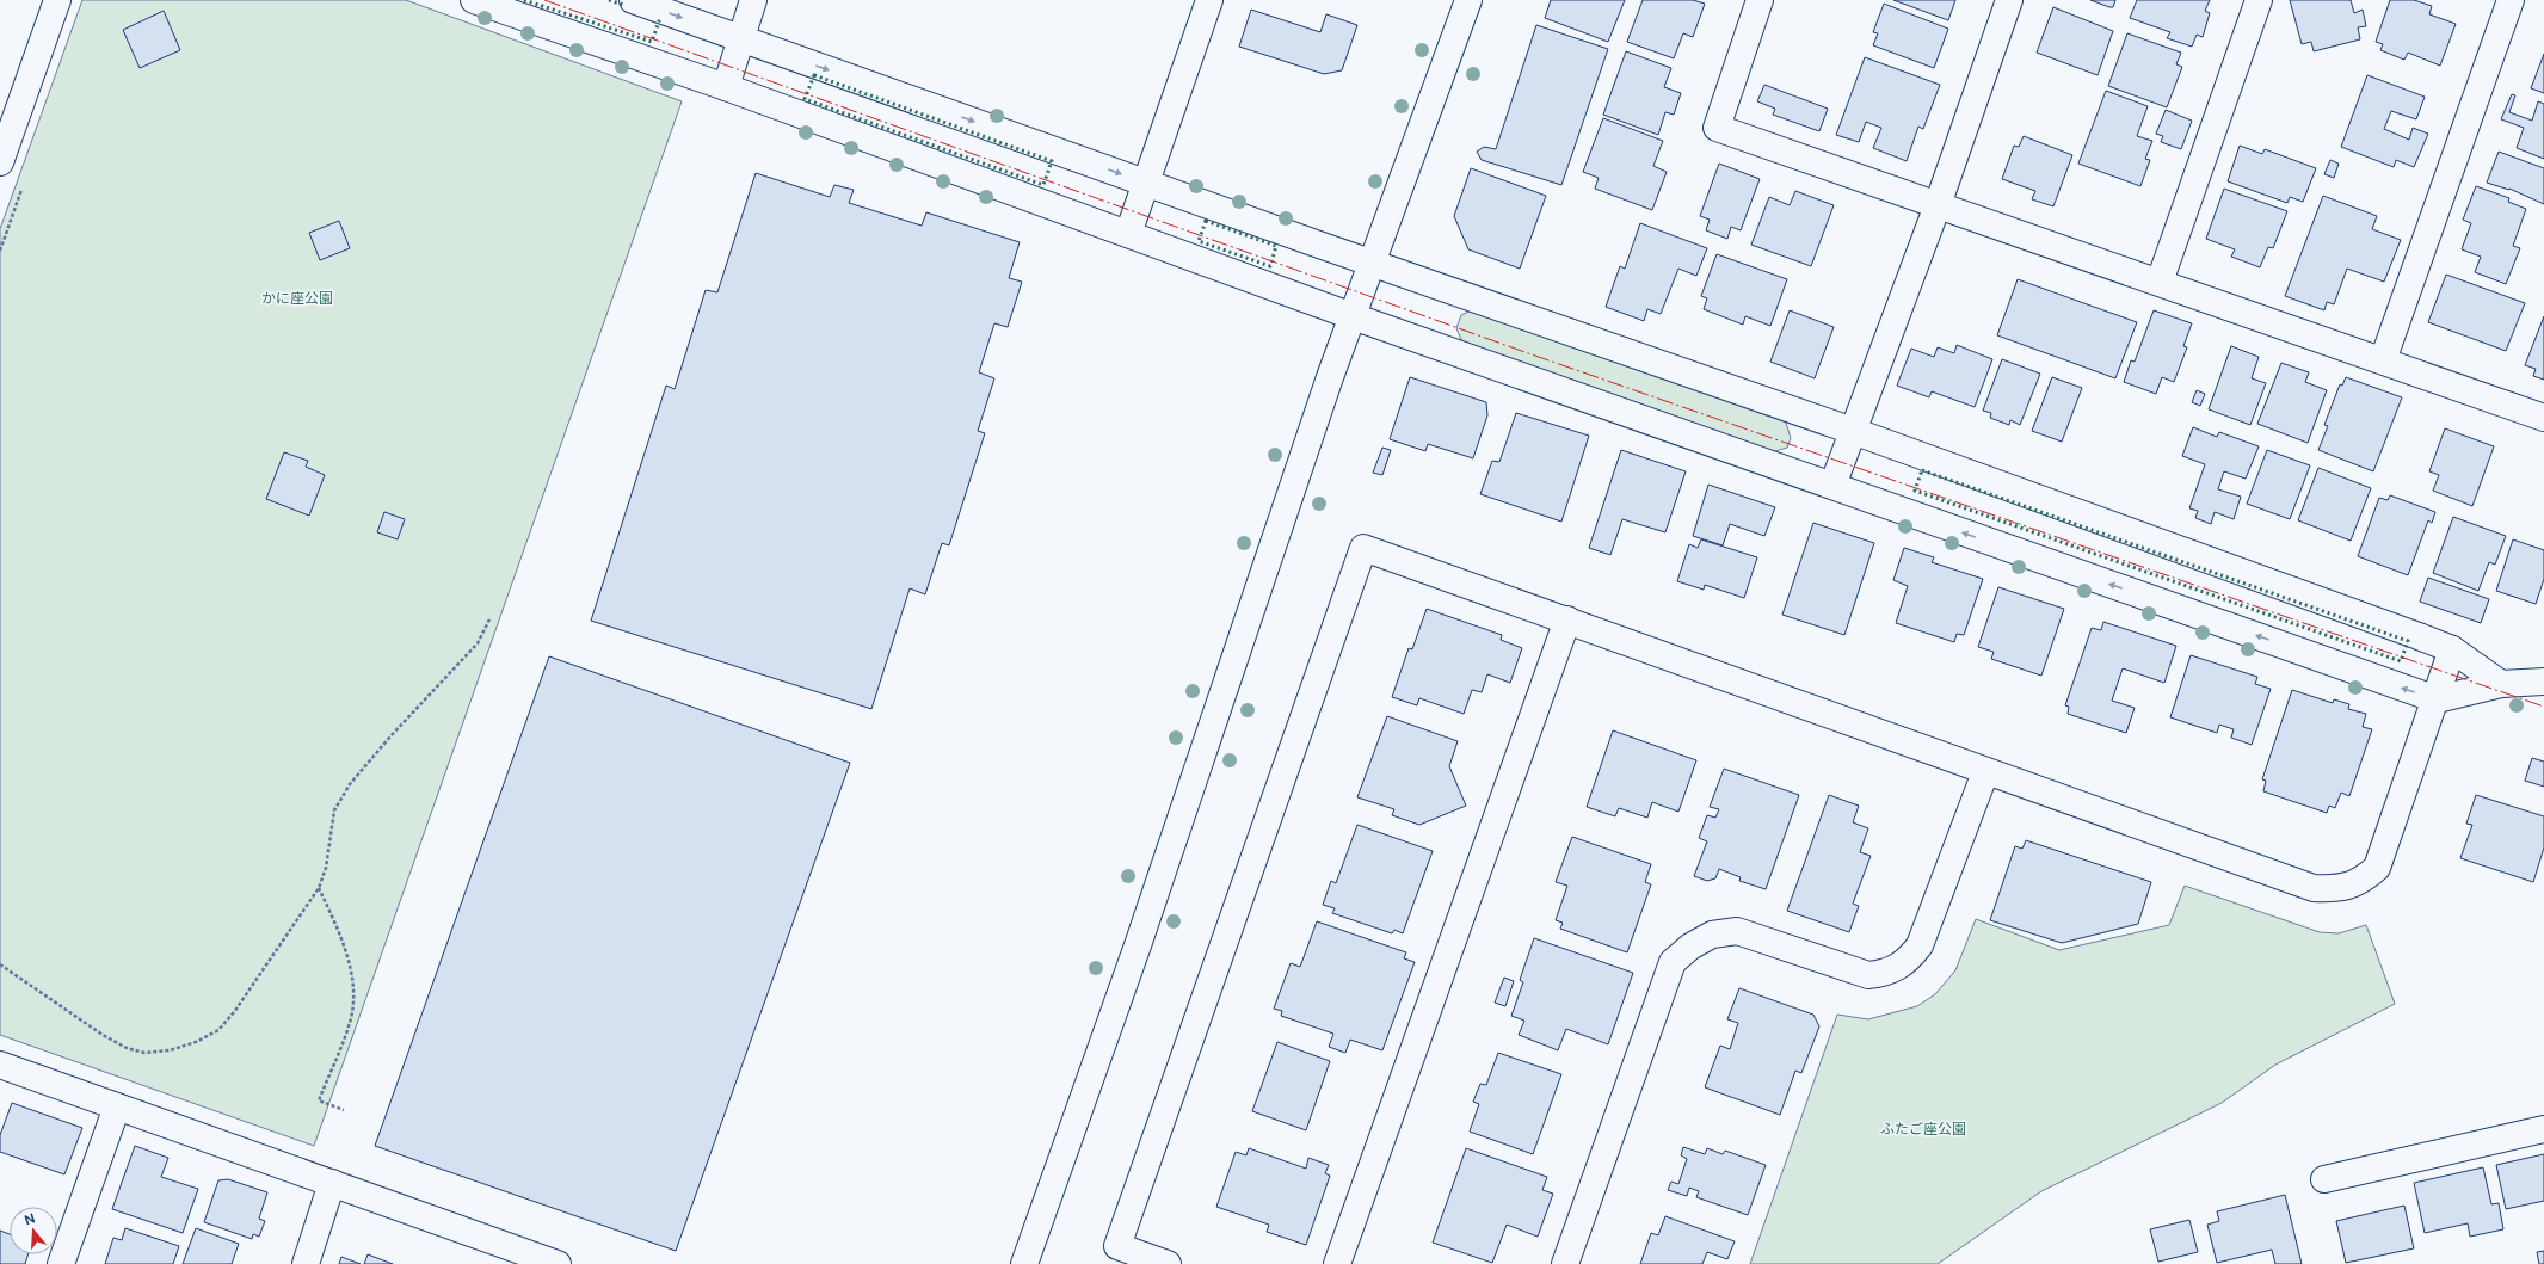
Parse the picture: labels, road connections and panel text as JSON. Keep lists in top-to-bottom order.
{
  "parks": ["かに座公園", "ふたご座公園"],
  "north": "top"
}
